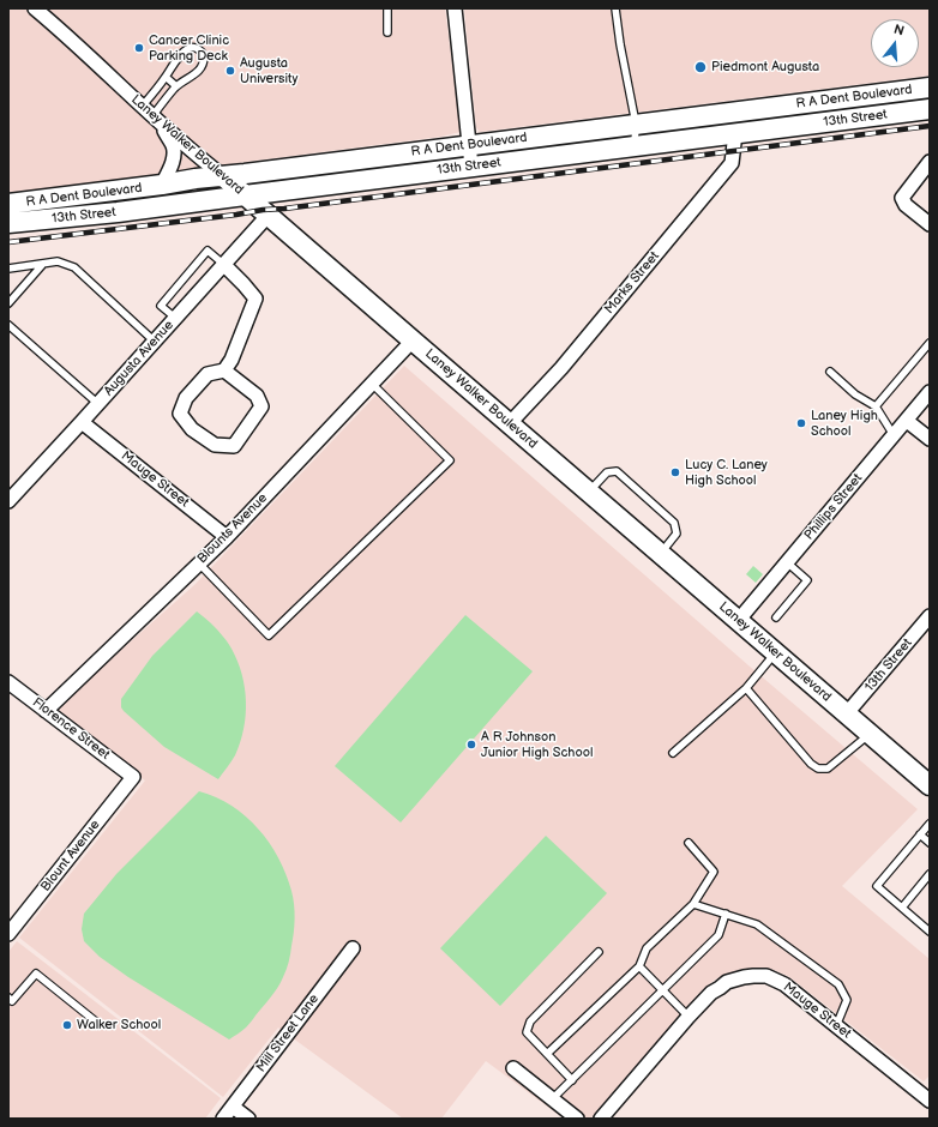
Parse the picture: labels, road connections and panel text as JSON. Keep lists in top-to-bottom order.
{
  "streets": {
    "main road": ["R A Dent Boulevard", "13th Street", "Laney Walker Boulevard"],
    "street": [
      "Marks Street",
      "Augusta Avenue",
      "Mauge Street",
      "Phillips Street",
      "Blounts Avenue",
      "Florence Street",
      "Blount Avenue",
      "Mill Street Lane"
    ]
  },
  "crossings": [
    ["R A Dent Boulevard", "Laney Walker Boulevard"],
    ["13th Street", "Laney Walker Boulevard"],
    ["13th Street", "Marks Street"],
    ["Laney Walker Boulevard", "Marks Street"],
    ["Laney Walker Boulevard", "Augusta Avenue"],
    ["Laney Walker Boulevard", "Phillips Street"],
    ["Laney Walker Boulevard", "Blounts Avenue"],
    ["Augusta Avenue", "Mauge Street"],
    ["Mauge Street", "Blounts Avenue"],
    ["Blounts Avenue", "Florence Street"],
    ["Florence Street", "Blount Avenue"]
  ],
  "places": [
    "Cancer Clinic Parking Deck",
    "Piedmont Augusta",
    "Augusta University",
    "Laney High School",
    "Lucy C. Laney High School",
    "A R Johnson Junior High School",
    "Walker School"
  ],
  "north": "top"
}
